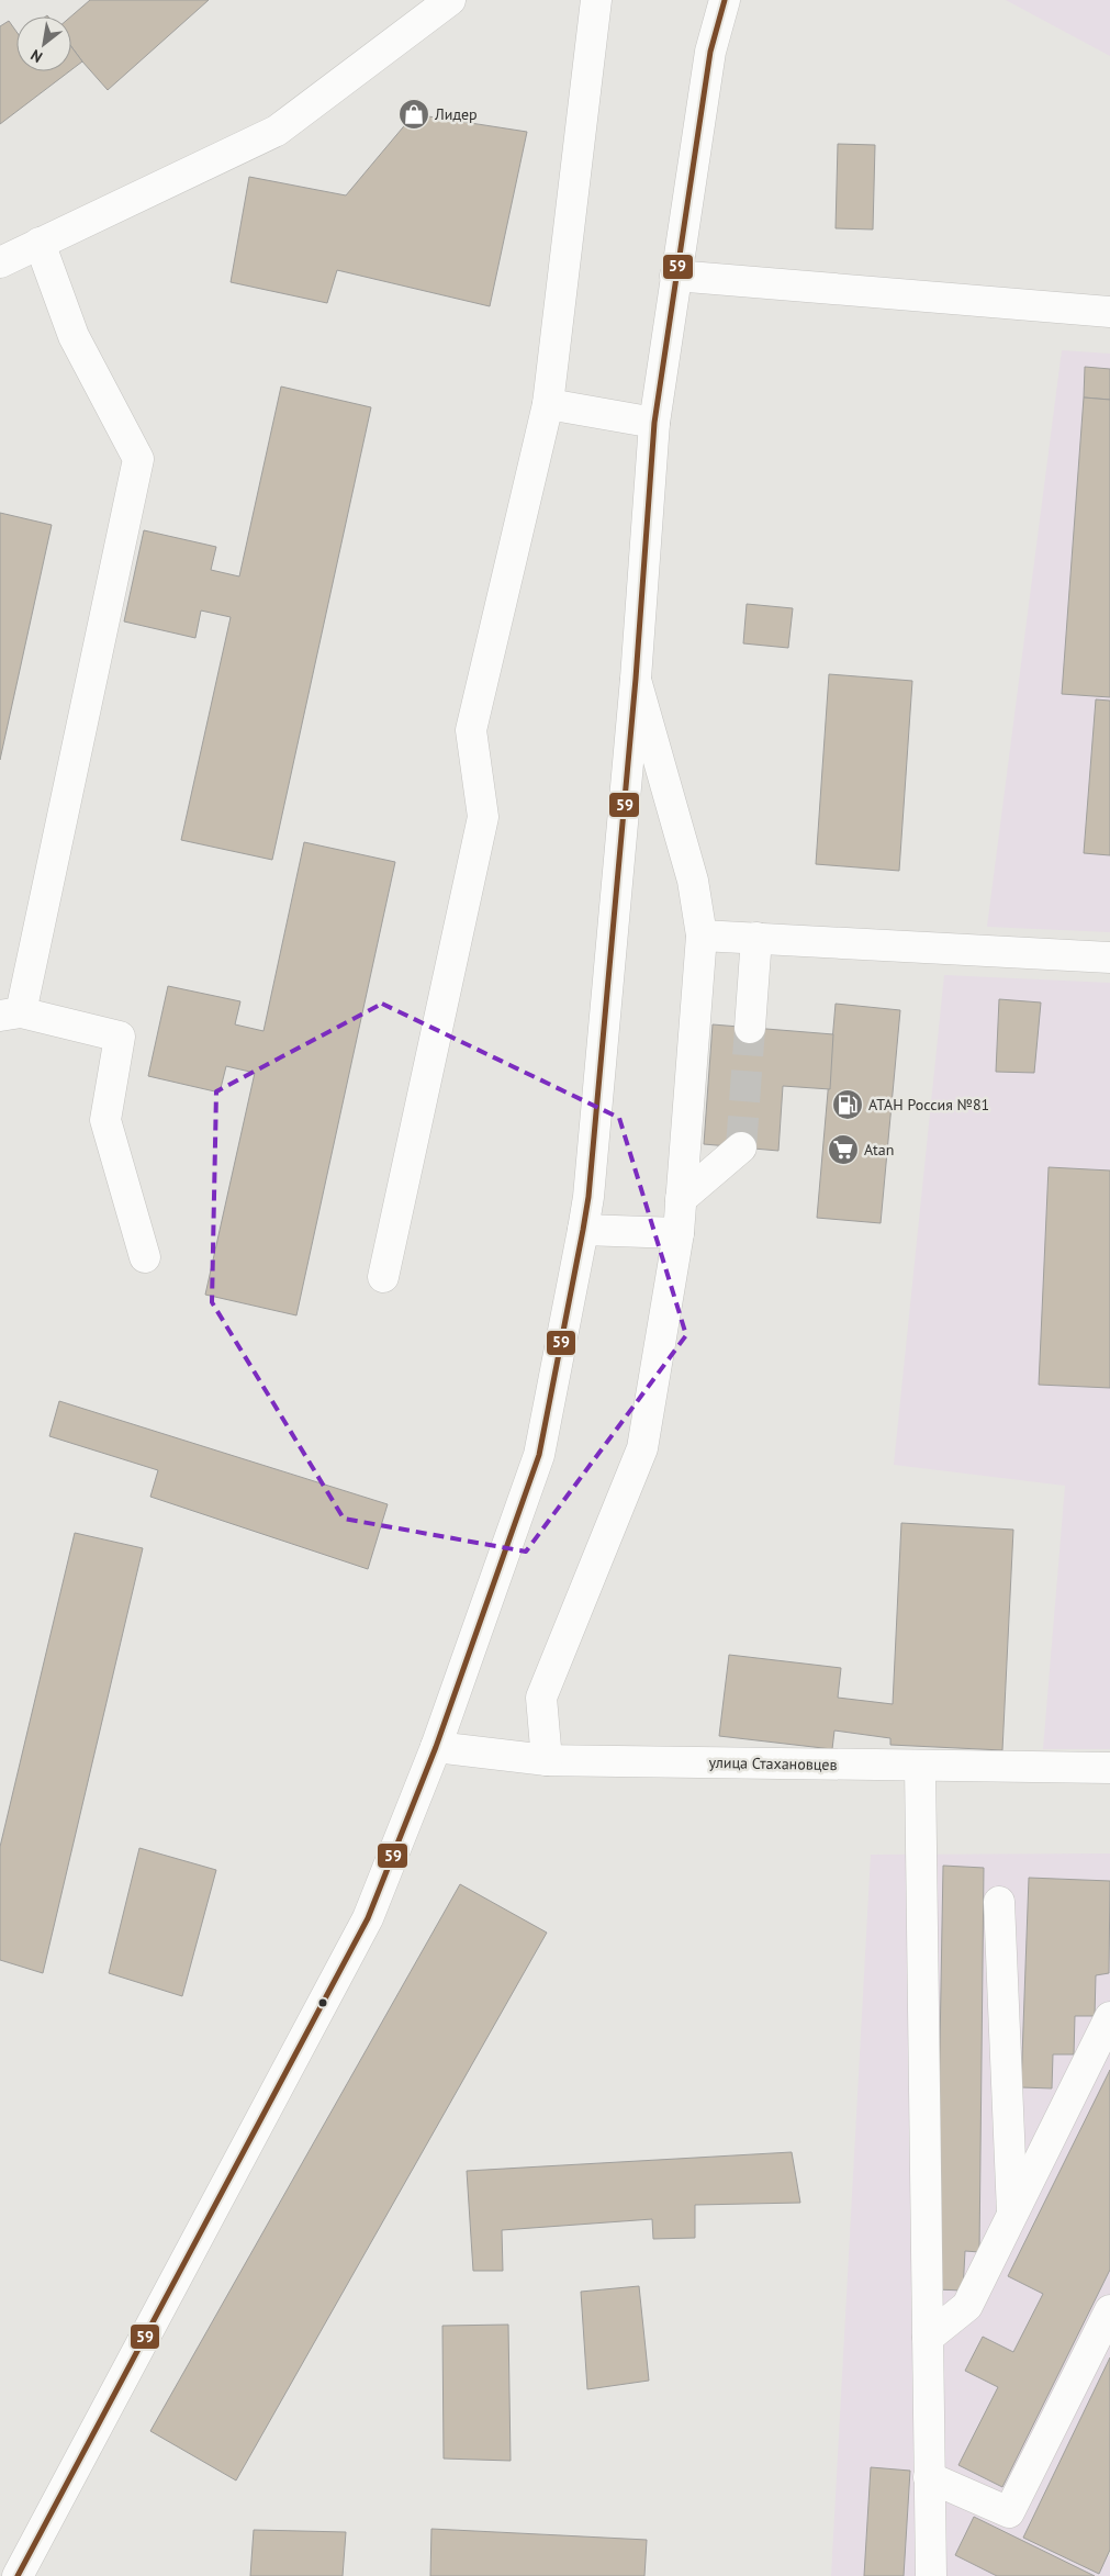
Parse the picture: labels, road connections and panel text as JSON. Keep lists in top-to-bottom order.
{
  "streets": {
    "main road": ["улица Стахановцев"]
  },
  "places": {
    "shop": ["Лидер"],
    "fuel station": ["АТАН Россия №81"],
    "supermarket": ["Atan"]
  },
  "lines": ["transit line 59"],
  "north": "bottom left"
}
